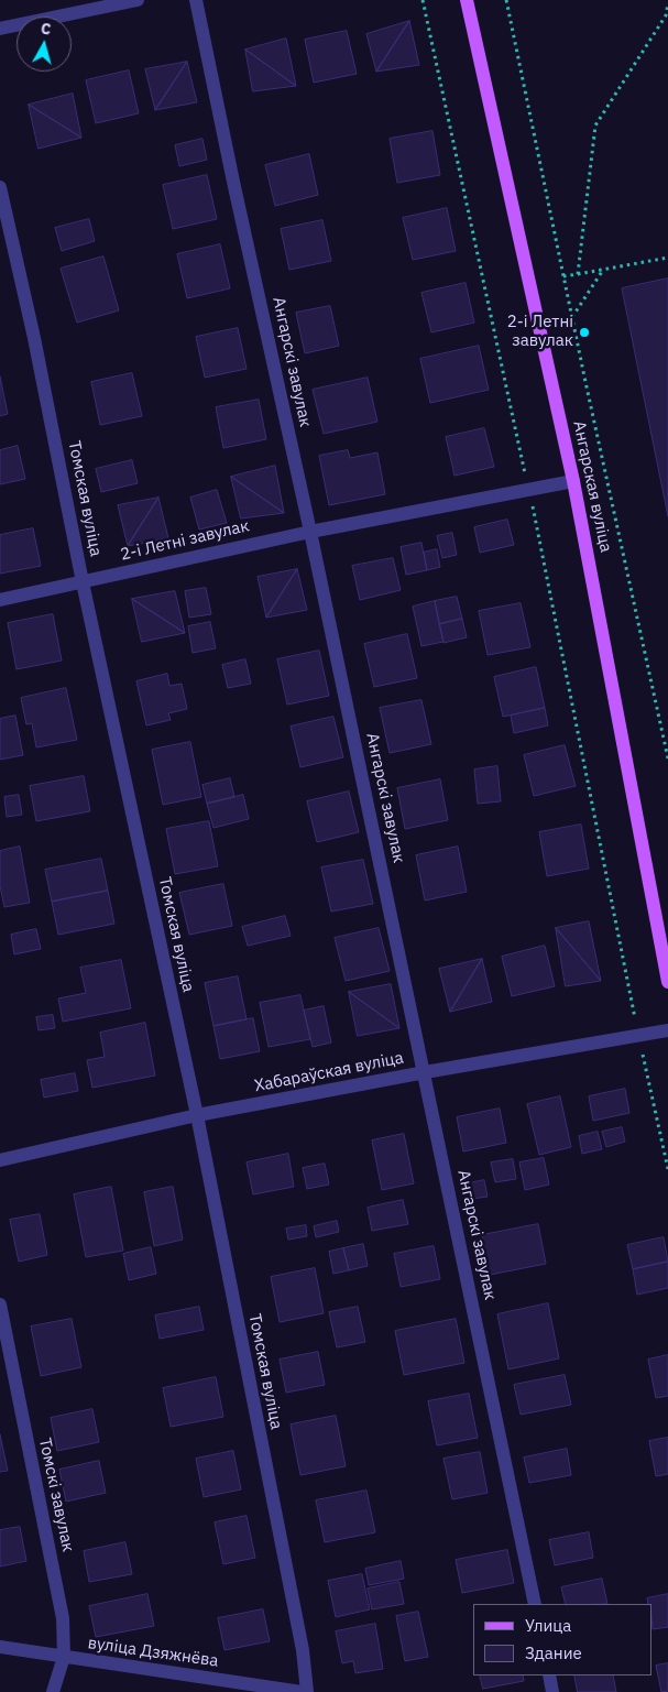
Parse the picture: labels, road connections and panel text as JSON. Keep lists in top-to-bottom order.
{
  "streets": {
    "main road": ["Ангарская вуліца"],
    "street": [
      "Ангарскі завулак",
      "Томская вуліца",
      "2-і Летні завулак",
      "Хабараўская вуліца",
      "Томскі завулак",
      "вуліца Дзяжнёва"
    ]
  },
  "crossings": [
    ["Ангарскі завулак", "2-і Летні завулак"],
    ["Ангарскі завулак", "Хабараўская вуліца"],
    ["Ангарская вуліца", "2-і Летні завулак"],
    ["Томская вуліца", "2-і Летні завулак"],
    ["Томская вуліца", "Хабараўская вуліца"],
    ["Томскі завулак", "вуліца Дзяжнёва"]
  ],
  "places": ["2-і Летні завулак"],
  "legend": ["Улица", "Здание"],
  "north": "top"
}
